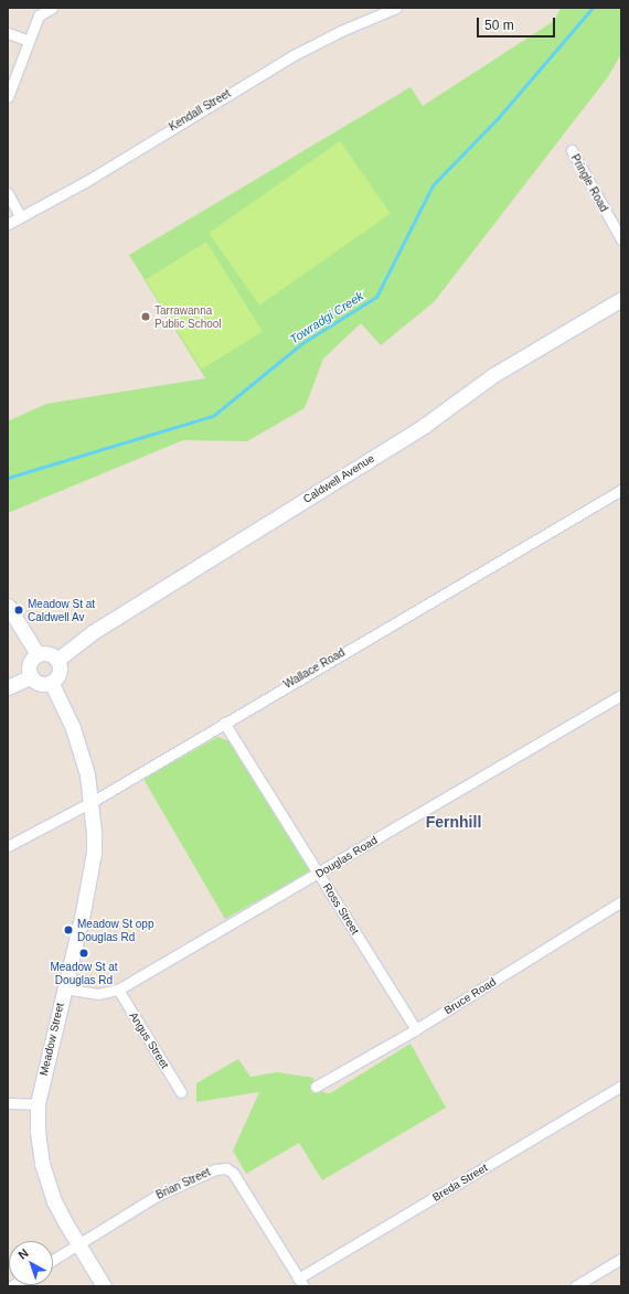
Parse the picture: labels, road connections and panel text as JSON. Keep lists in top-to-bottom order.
{
  "streets": {
    "main road": ["Caldwell Avenue", "Meadow Street"],
    "street": [
      "Kendall Street",
      "Pringle Road",
      "Wallace Road",
      "Douglas Road",
      "Ross Street",
      "Bruce Road",
      "Angus Street",
      "Breda Street",
      "Brian Street"
    ]
  },
  "crossings": [
    ["Caldwell Avenue", "Meadow Street"],
    ["Wallace Road", "Ross Street"],
    ["Wallace Road", "Meadow Street"],
    ["Douglas Road", "Ross Street"],
    ["Douglas Road", "Meadow Street"],
    ["Douglas Road", "Angus Street"],
    ["Ross Street", "Bruce Road"],
    ["Meadow Street", "Brian Street"],
    ["Breda Street", "Brian Street"]
  ],
  "districts": ["Fernhill"],
  "water": ["Towradgi Creek"],
  "places": [
    "Tarrawanna Public School",
    "Meadow St at Caldwell Av",
    "Meadow St opp Douglas Rd",
    "Meadow St at Douglas Rd"
  ],
  "scale_bar": "50 m",
  "north": "top left"
}
